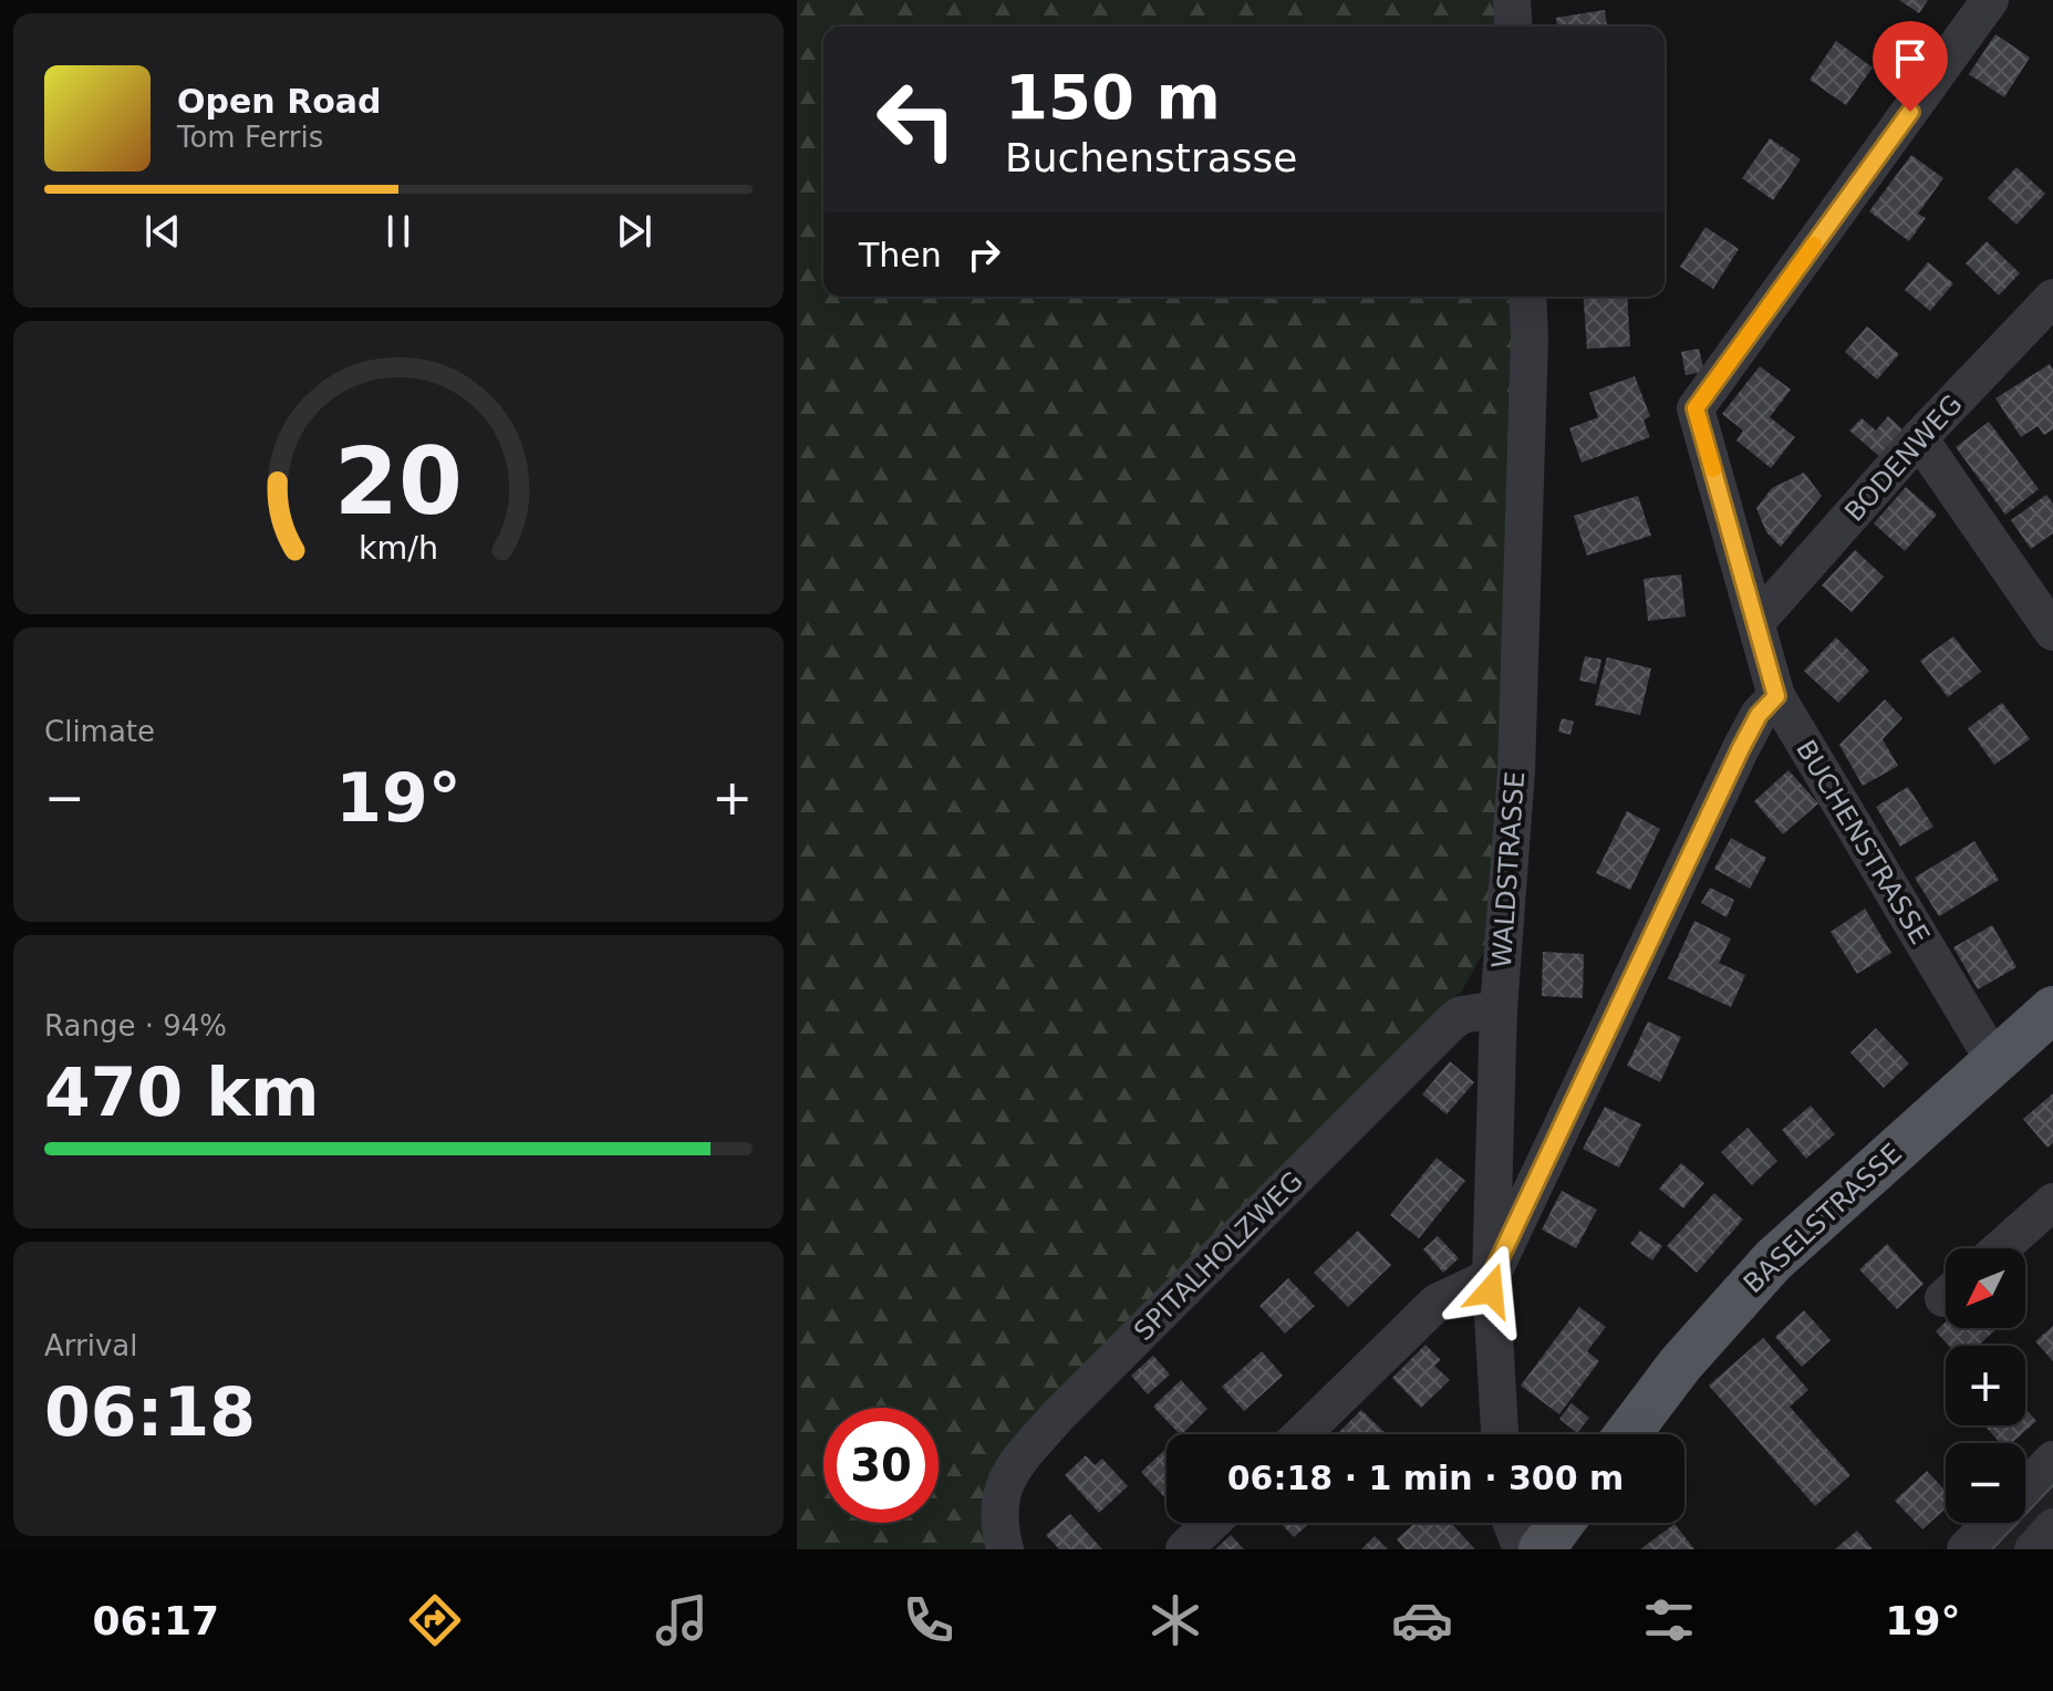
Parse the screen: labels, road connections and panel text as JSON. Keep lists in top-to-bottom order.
{
  "streets": {
    "main road": ["BASELSTRASSE"],
    "street": [
      "BODENWEG",
      "BUCHENSTRASSE",
      "WALDSTRASSE",
      "SPITALHOLZWEG"
    ]
  },
  "crossings": [
    ["BODENWEG", "BUCHENSTRASSE"],
    ["BUCHENSTRASSE", "BASELSTRASSE"],
    ["WALDSTRASSE", "SPITALHOLZWEG"]
  ],
  "north": "bottom left",
  "page": {
    "turn": ["150 m", "Buchenstrasse"],
    "song": ["Open Road", "Tom Ferris"],
    "then": "Then",
    "tile": [
      "Climate",
      ["Range · 94%", "470 km"],
      ["Arrival", "06:18"]
    ],
    "heat": ["−", "19°", "+"],
    "map_buttons": ["+", "−"],
    "limit": "30",
    "trip": "06:18 · 1 min · 300 m",
    "tabs": ["06:17", "19°"],
    "gauge": ["20", "km/h"]
  }
}
